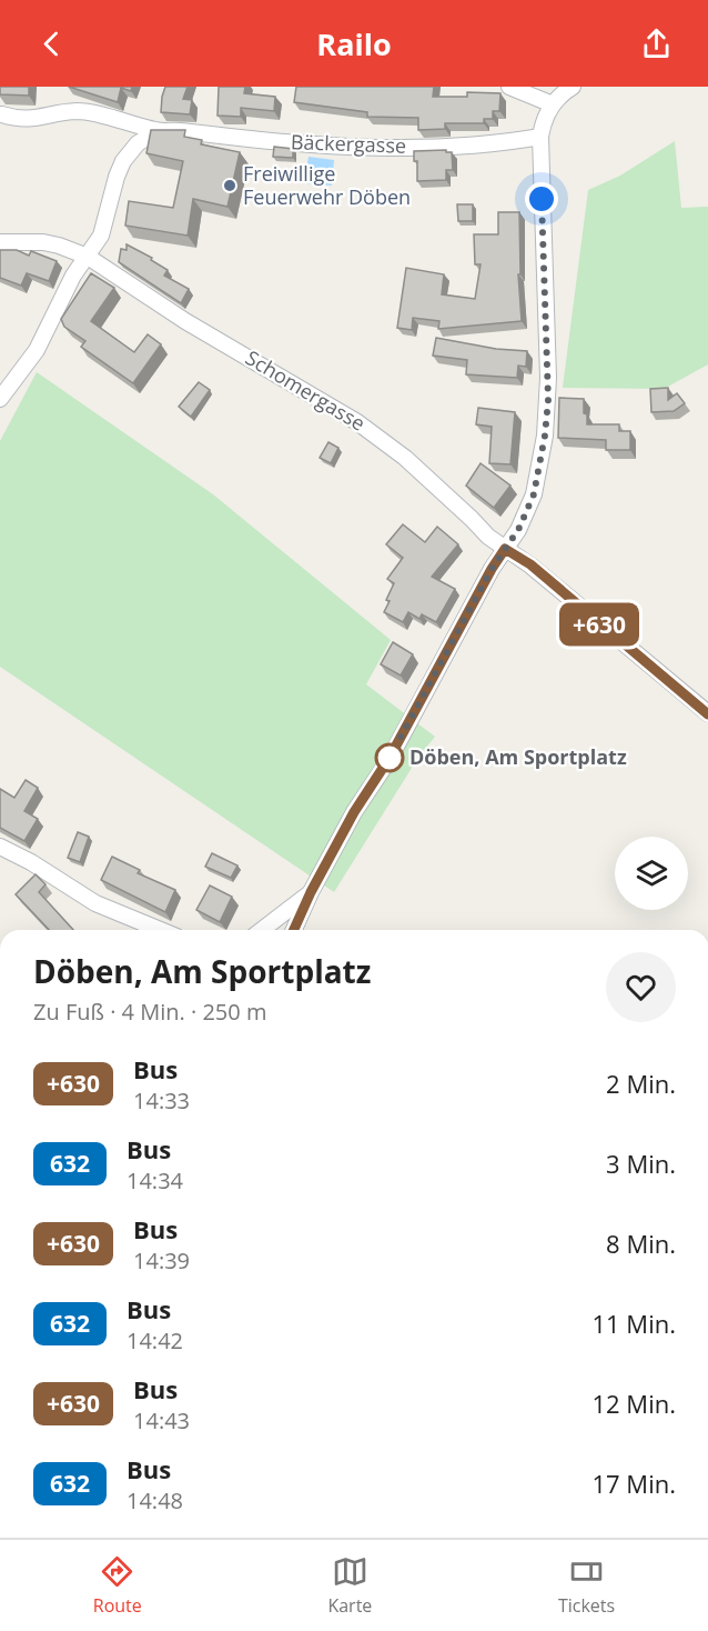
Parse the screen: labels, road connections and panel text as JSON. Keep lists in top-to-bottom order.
{
  "streets": {
    "street": ["Bäckergasse", "Schomergasse"]
  },
  "places": ["Freiwillige Feuerwehr Döben", "Döben, Am Sportplatz"],
  "lines": ["bus line +630"],
  "page": {
    "header": "Railo",
    "on_map": "+630",
    "heading": ["Döben, Am Sportplatz", "Zu Fuß · 4 Min. · 250 m"],
    "list": [
      {
        "mark": "+630",
        "name": "Bus",
        "note": "14:33",
        "value": "2 Min."
      },
      {
        "mark": "632",
        "name": "Bus",
        "note": "14:34",
        "value": "3 Min."
      },
      {
        "mark": "+630",
        "name": "Bus",
        "note": "14:39",
        "value": "8 Min."
      },
      {
        "mark": "632",
        "name": "Bus",
        "note": "14:42",
        "value": "11 Min."
      },
      {
        "mark": "+630",
        "name": "Bus",
        "note": "14:43",
        "value": "12 Min."
      },
      {
        "mark": "632",
        "name": "Bus",
        "note": "14:48",
        "value": "17 Min."
      }
    ],
    "tabs": ["Route", "Karte", "Tickets"]
  }
}
